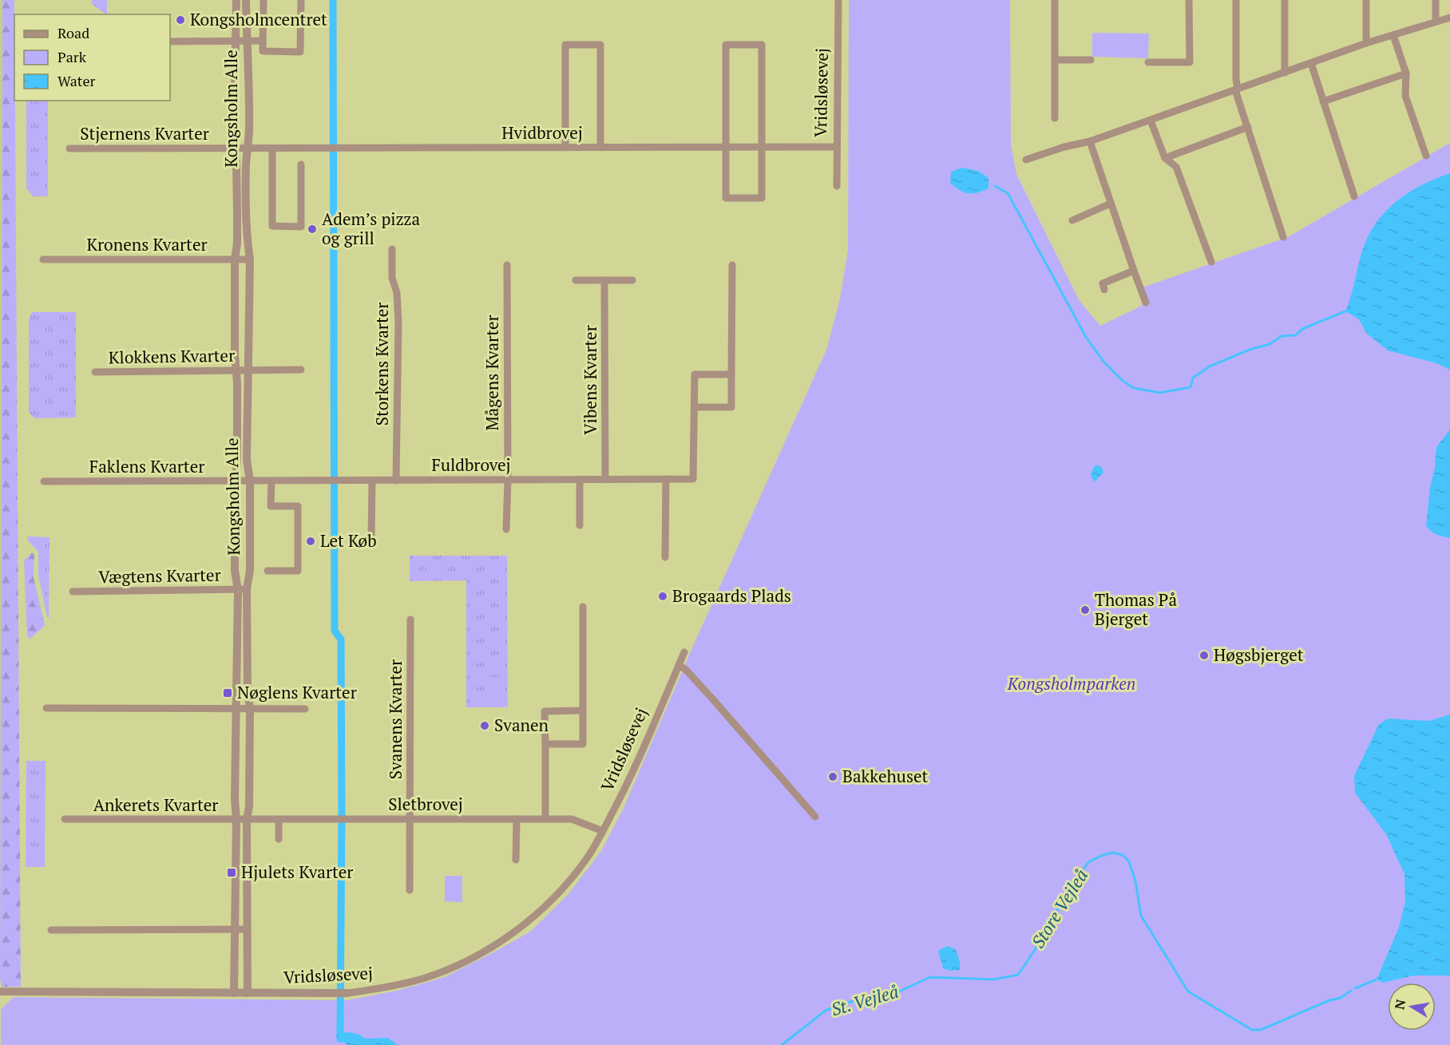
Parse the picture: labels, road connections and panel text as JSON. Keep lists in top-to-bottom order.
{
  "streets": {
    "street": [
      "Vridsløsevej",
      "Kongsholm Alle",
      "Hvidbrovej",
      "Stjernens Kvarter",
      "Kronens Kvarter",
      "Klokkens Kvarter",
      "Storkens Kvarter",
      "Mågens Kvarter",
      "Vibens Kvarter",
      "Fuldbrovej",
      "Faklens Kvarter",
      "Vægtens Kvarter",
      "Svanens Kvarter",
      "Sletbrovej",
      "Ankerets Kvarter"
    ]
  },
  "crossings": [
    ["Vridsløsevej", "Kongsholm Alle"],
    ["Vridsløsevej", "Hvidbrovej"],
    ["Vridsløsevej", "Sletbrovej"],
    ["Kongsholm Alle", "Hvidbrovej"],
    ["Kongsholm Alle", "Stjernens Kvarter"],
    ["Kongsholm Alle", "Kronens Kvarter"],
    ["Kongsholm Alle", "Klokkens Kvarter"],
    ["Kongsholm Alle", "Fuldbrovej"],
    ["Kongsholm Alle", "Faklens Kvarter"],
    ["Kongsholm Alle", "Vægtens Kvarter"],
    ["Kongsholm Alle", "Sletbrovej"],
    ["Kongsholm Alle", "Ankerets Kvarter"],
    ["Hvidbrovej", "Stjernens Kvarter"],
    ["Storkens Kvarter", "Fuldbrovej"],
    ["Mågens Kvarter", "Fuldbrovej"],
    ["Vibens Kvarter", "Fuldbrovej"],
    ["Fuldbrovej", "Faklens Kvarter"],
    ["Svanens Kvarter", "Sletbrovej"],
    ["Sletbrovej", "Ankerets Kvarter"]
  ],
  "water": ["Store Vejleå", "St. Vejleå"],
  "parks": ["Kongsholmparken"],
  "places": {
    "other": [
      "Kongsholmcentret",
      "Adem’s pizza og grill",
      "Let Køb",
      "Brogaards Plads",
      "Thomas På Bjerget",
      "Høgsbjerget",
      "Svanen",
      "Bakkehuset"
    ],
    "transit": ["Nøglens Kvarter", "Hjulets Kvarter"]
  },
  "legend": ["Road", "Park", "Water"],
  "north": "left"
}
